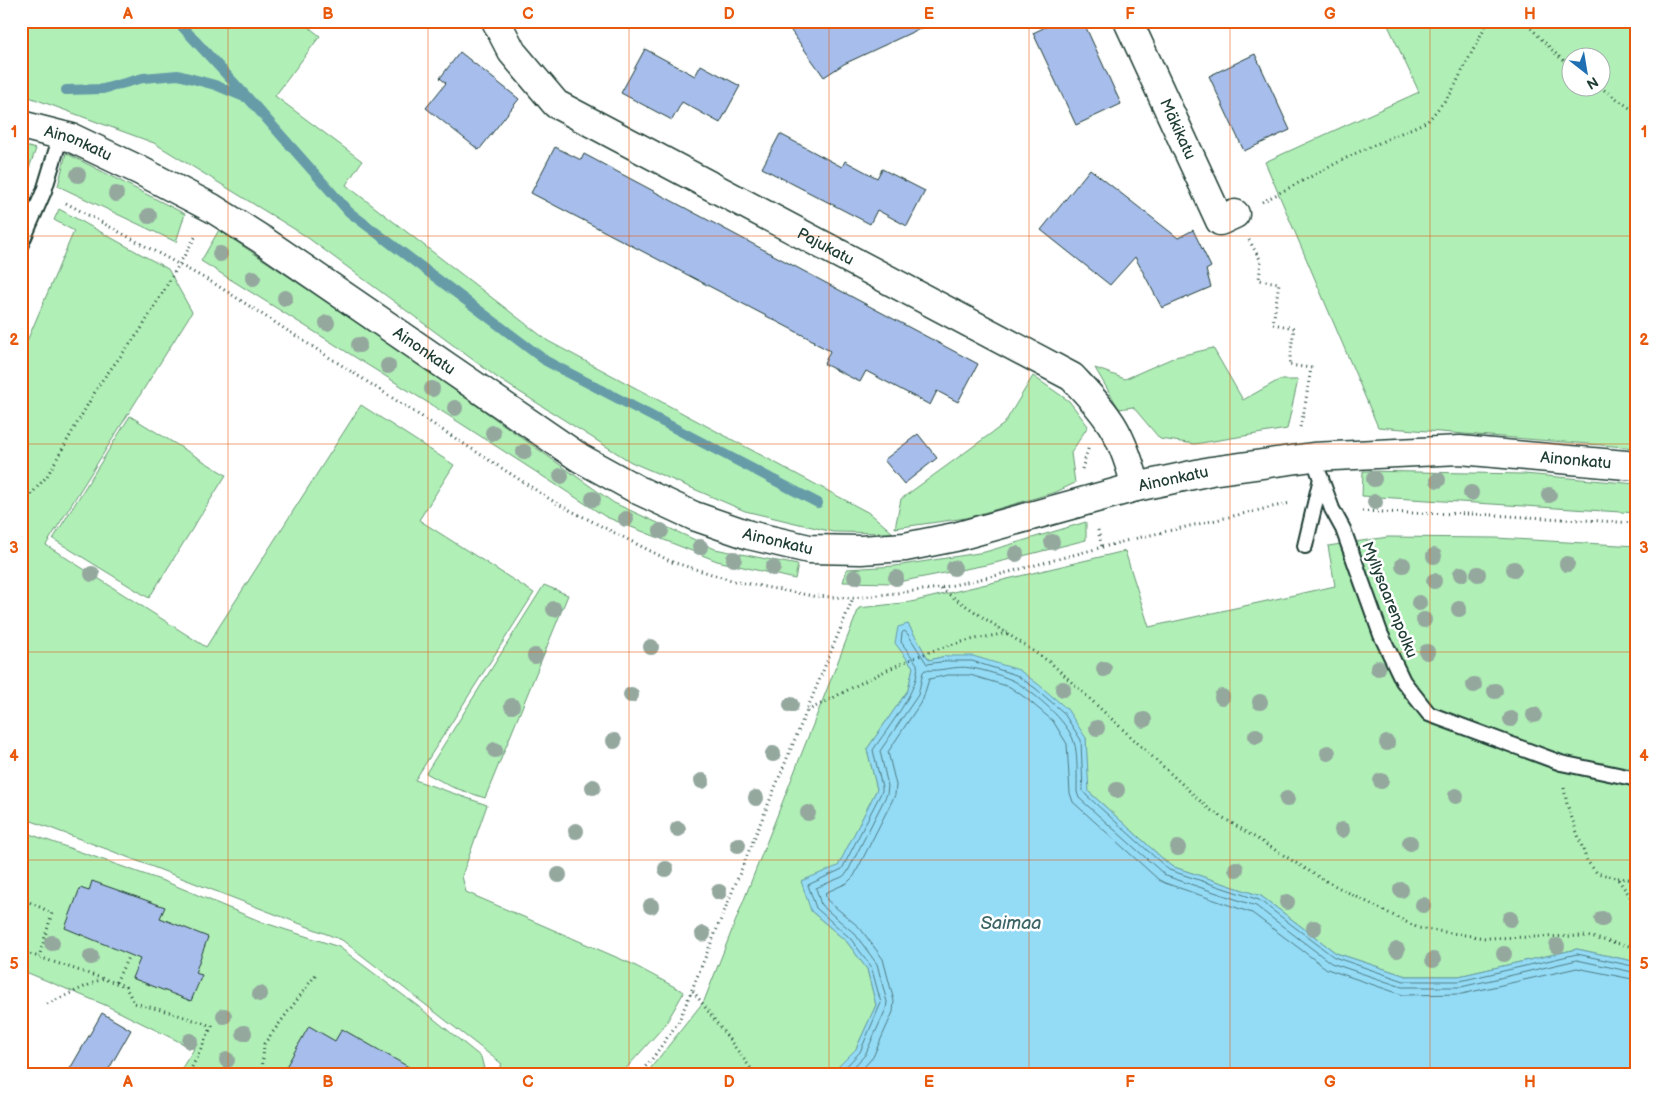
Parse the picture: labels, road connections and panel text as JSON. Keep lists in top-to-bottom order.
{
  "streets": {
    "street": ["Mäkikatu", "Ainonkatu", "Pajukatu"],
    "lane": ["Myllysaarenpolku"]
  },
  "crossings": [
    ["Ainonkatu", "Pajukatu"],
    ["Ainonkatu", "Myllysaarenpolku"]
  ],
  "water": ["Saimaa"],
  "north": "bottom right",
  "grid": {
    "columns": [
      "A",
      "B",
      "C",
      "D",
      "E",
      "F",
      "G",
      "H"
    ],
    "rows": [
      "1",
      "2",
      "3",
      "4",
      "5"
    ]
  }
}
